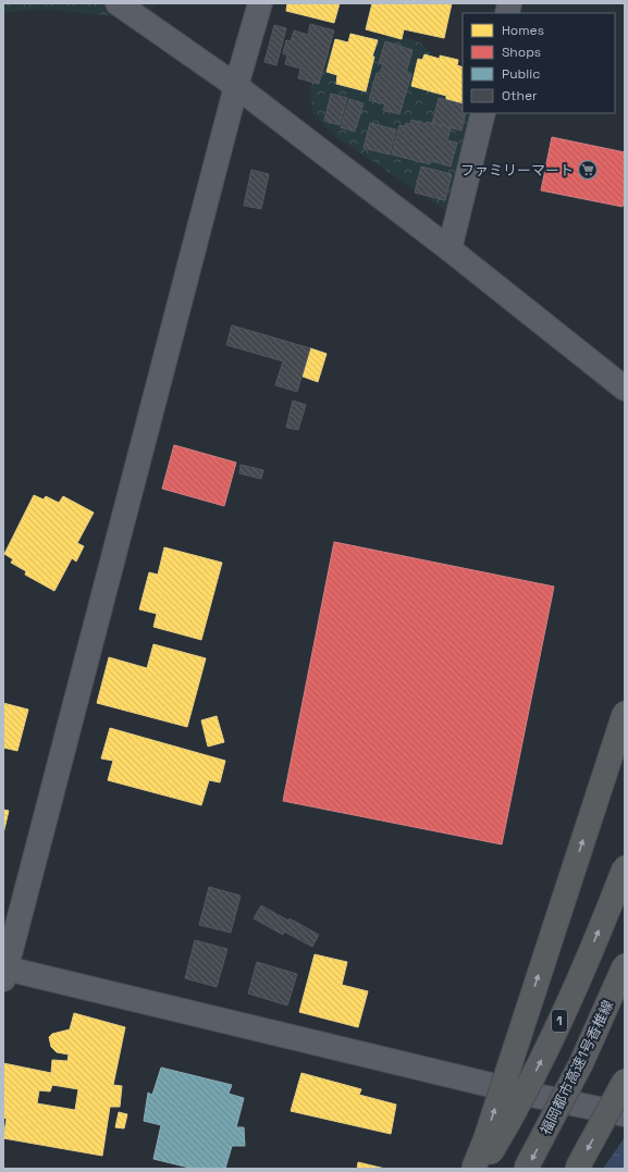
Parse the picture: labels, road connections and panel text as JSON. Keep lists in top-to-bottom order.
{
  "streets": {
    "highway": ["1", "福岡都市高速1号香椎線"]
  },
  "places": {
    "supermarket": ["ファミリーマート"]
  },
  "legend": [
    "Homes",
    "Shops",
    "Public",
    "Other"
  ]
}
